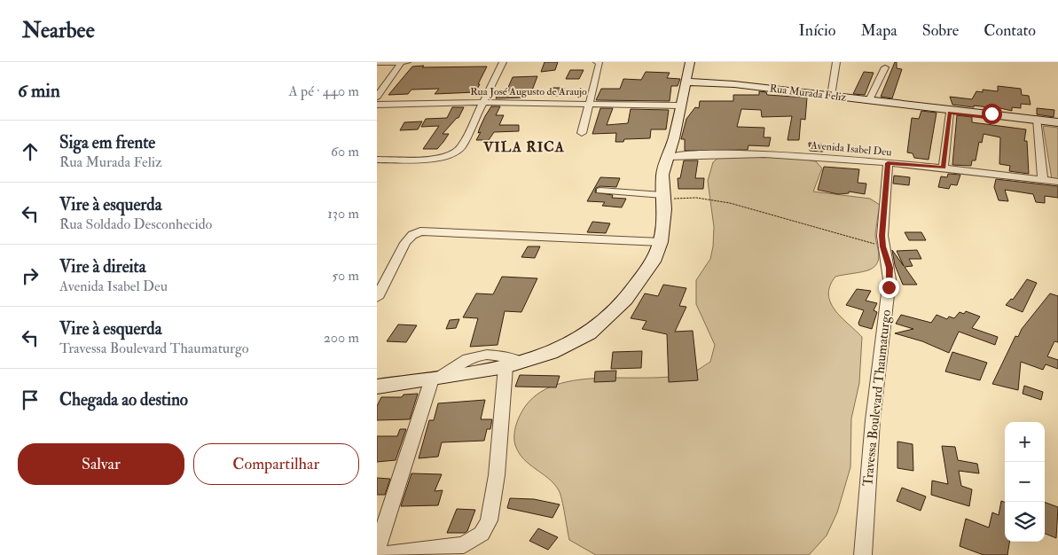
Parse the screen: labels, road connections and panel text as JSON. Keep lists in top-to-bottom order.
{
  "streets": {
    "street": [
      "Rua José Augusto de Araujo",
      "Rua Murada Feliz",
      "Avenida Isabel Deu",
      "Travessa Boulevard Thaumaturgo"
    ]
  },
  "crossings": [
    ["Avenida Isabel Deu", "Travessa Boulevard Thaumaturgo"]
  ],
  "districts": ["VILA RICA"],
  "page": {
    "header": "Nearbee",
    "nav": [
      "Início",
      "Mapa",
      "Sobre",
      "Contato"
    ],
    "heading": ["6 min", "A pé · 440 m"],
    "list": [
      ["Siga em frente", "Rua Murada Feliz", "60 m"],
      ["Vire à esquerda", "Rua Soldado Desconhecido", "130 m"],
      ["Vire à direita", "Avenida Isabel Deu", "50 m"],
      ["Vire à esquerda", "Travessa Boulevard Thaumaturgo", "200 m"],
      "Chegada ao destino"
    ],
    "map_buttons": ["+", "−"],
    "buttons": ["Salvar", "Compartilhar"]
  }
}
